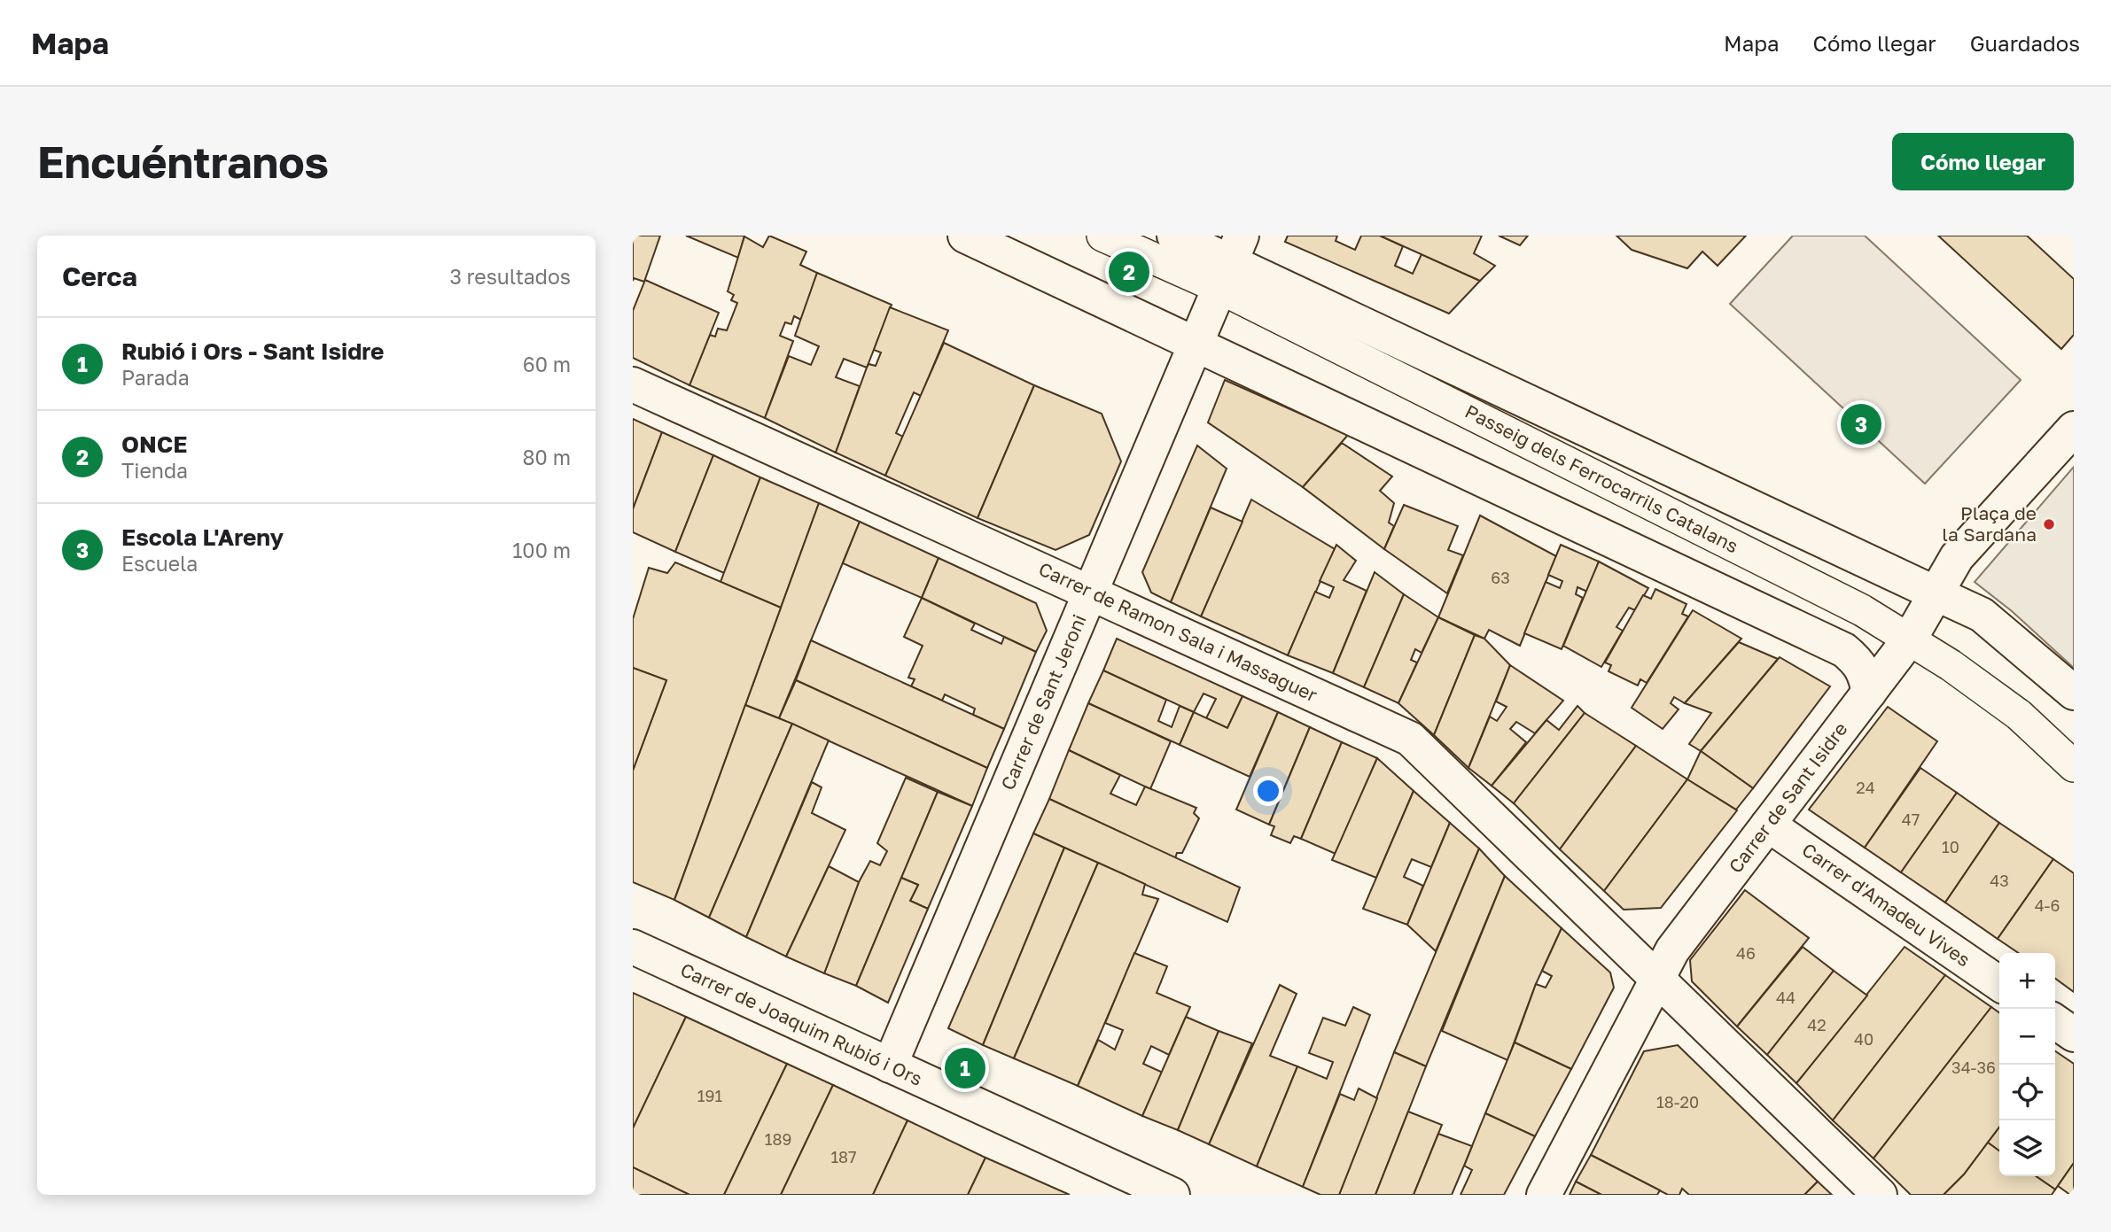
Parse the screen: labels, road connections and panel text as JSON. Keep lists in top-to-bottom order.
{
  "streets": {
    "street": [
      "Passeig dels Ferrocarrils Catalans",
      "Carrer de Ramon Sala i Massaguer",
      "Carrer de Sant Jeroni",
      "Carrer de Sant Isidre",
      "Carrer d'Amadeu Vives",
      "Carrer de Joaquim Rubió i Ors"
    ]
  },
  "crossings": [
    ["Passeig dels Ferrocarrils Catalans", "Carrer de Sant Jeroni"],
    ["Passeig dels Ferrocarrils Catalans", "Carrer de Sant Isidre"],
    ["Carrer de Ramon Sala i Massaguer", "Carrer de Sant Jeroni"],
    ["Carrer de Ramon Sala i Massaguer", "Carrer de Sant Isidre"],
    ["Carrer de Sant Jeroni", "Carrer de Joaquim Rubió i Ors"],
    ["Carrer de Sant Isidre", "Carrer d'Amadeu Vives"]
  ],
  "places": ["Plaça de la Sardana"],
  "house_numbers": [
    "63",
    "24",
    "47",
    "10",
    "43",
    "4-6",
    "46",
    "44",
    "42",
    "40",
    "34-36",
    "191",
    "18-20",
    "189",
    "187"
  ],
  "page": {
    "header": "Mapa",
    "nav": ["Mapa", "Cómo llegar", "Guardados"],
    "buttons": "Cómo llegar",
    "title": "Encuéntranos",
    "heading": ["Cerca", "3 resultados"],
    "pins": ["2", "3", "1"],
    "list": [
      {
        "mark": "1",
        "name": "Rubió i Ors - Sant Isidre",
        "note": "Parada",
        "value": "60 m"
      },
      {
        "mark": "2",
        "name": "ONCE",
        "note": "Tienda",
        "value": "80 m"
      },
      {
        "mark": "3",
        "name": "Escola L'Areny",
        "note": "Escuela",
        "value": "100 m"
      }
    ],
    "map_buttons": ["+", "−"]
  }
}
